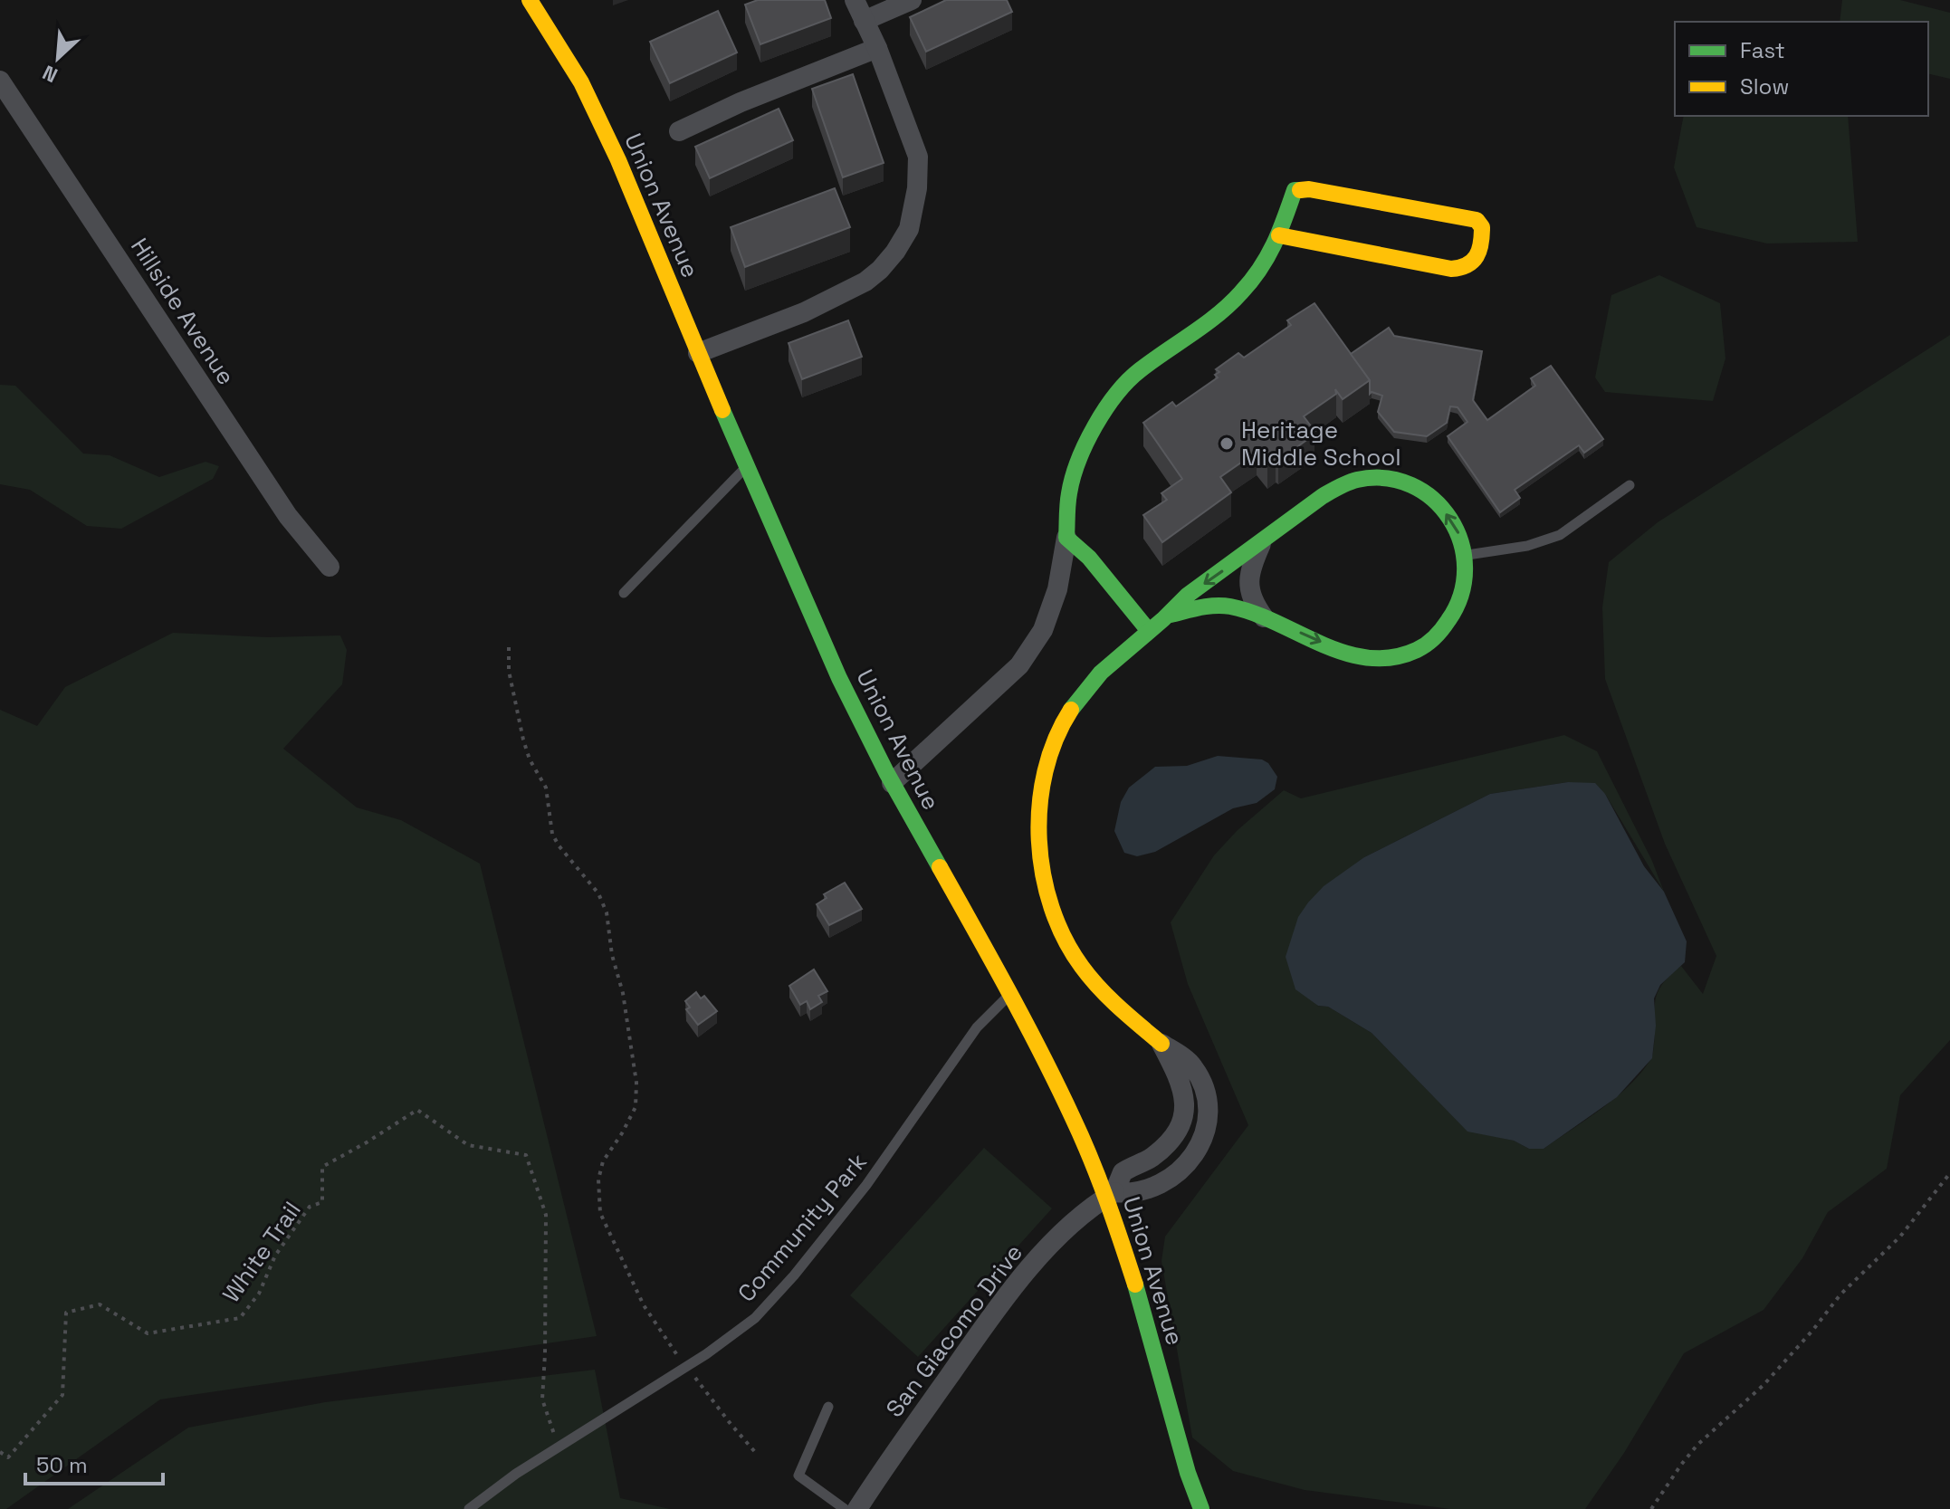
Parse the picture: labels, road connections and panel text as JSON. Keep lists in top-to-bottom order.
{
  "streets": {
    "street": ["Union Avenue", "Hillside Avenue", "San Giacomo Drive"],
    "lane": ["Community Park"],
    "path": ["White Trail"]
  },
  "crossings": [
    ["Union Avenue", "Community Park"],
    ["Union Avenue", "San Giacomo Drive"],
    ["Community Park", "White Trail"]
  ],
  "places": ["Heritage Middle School"],
  "legend": ["Fast", "Slow"],
  "scale_bar": "50 m",
  "north": "bottom left"
}
